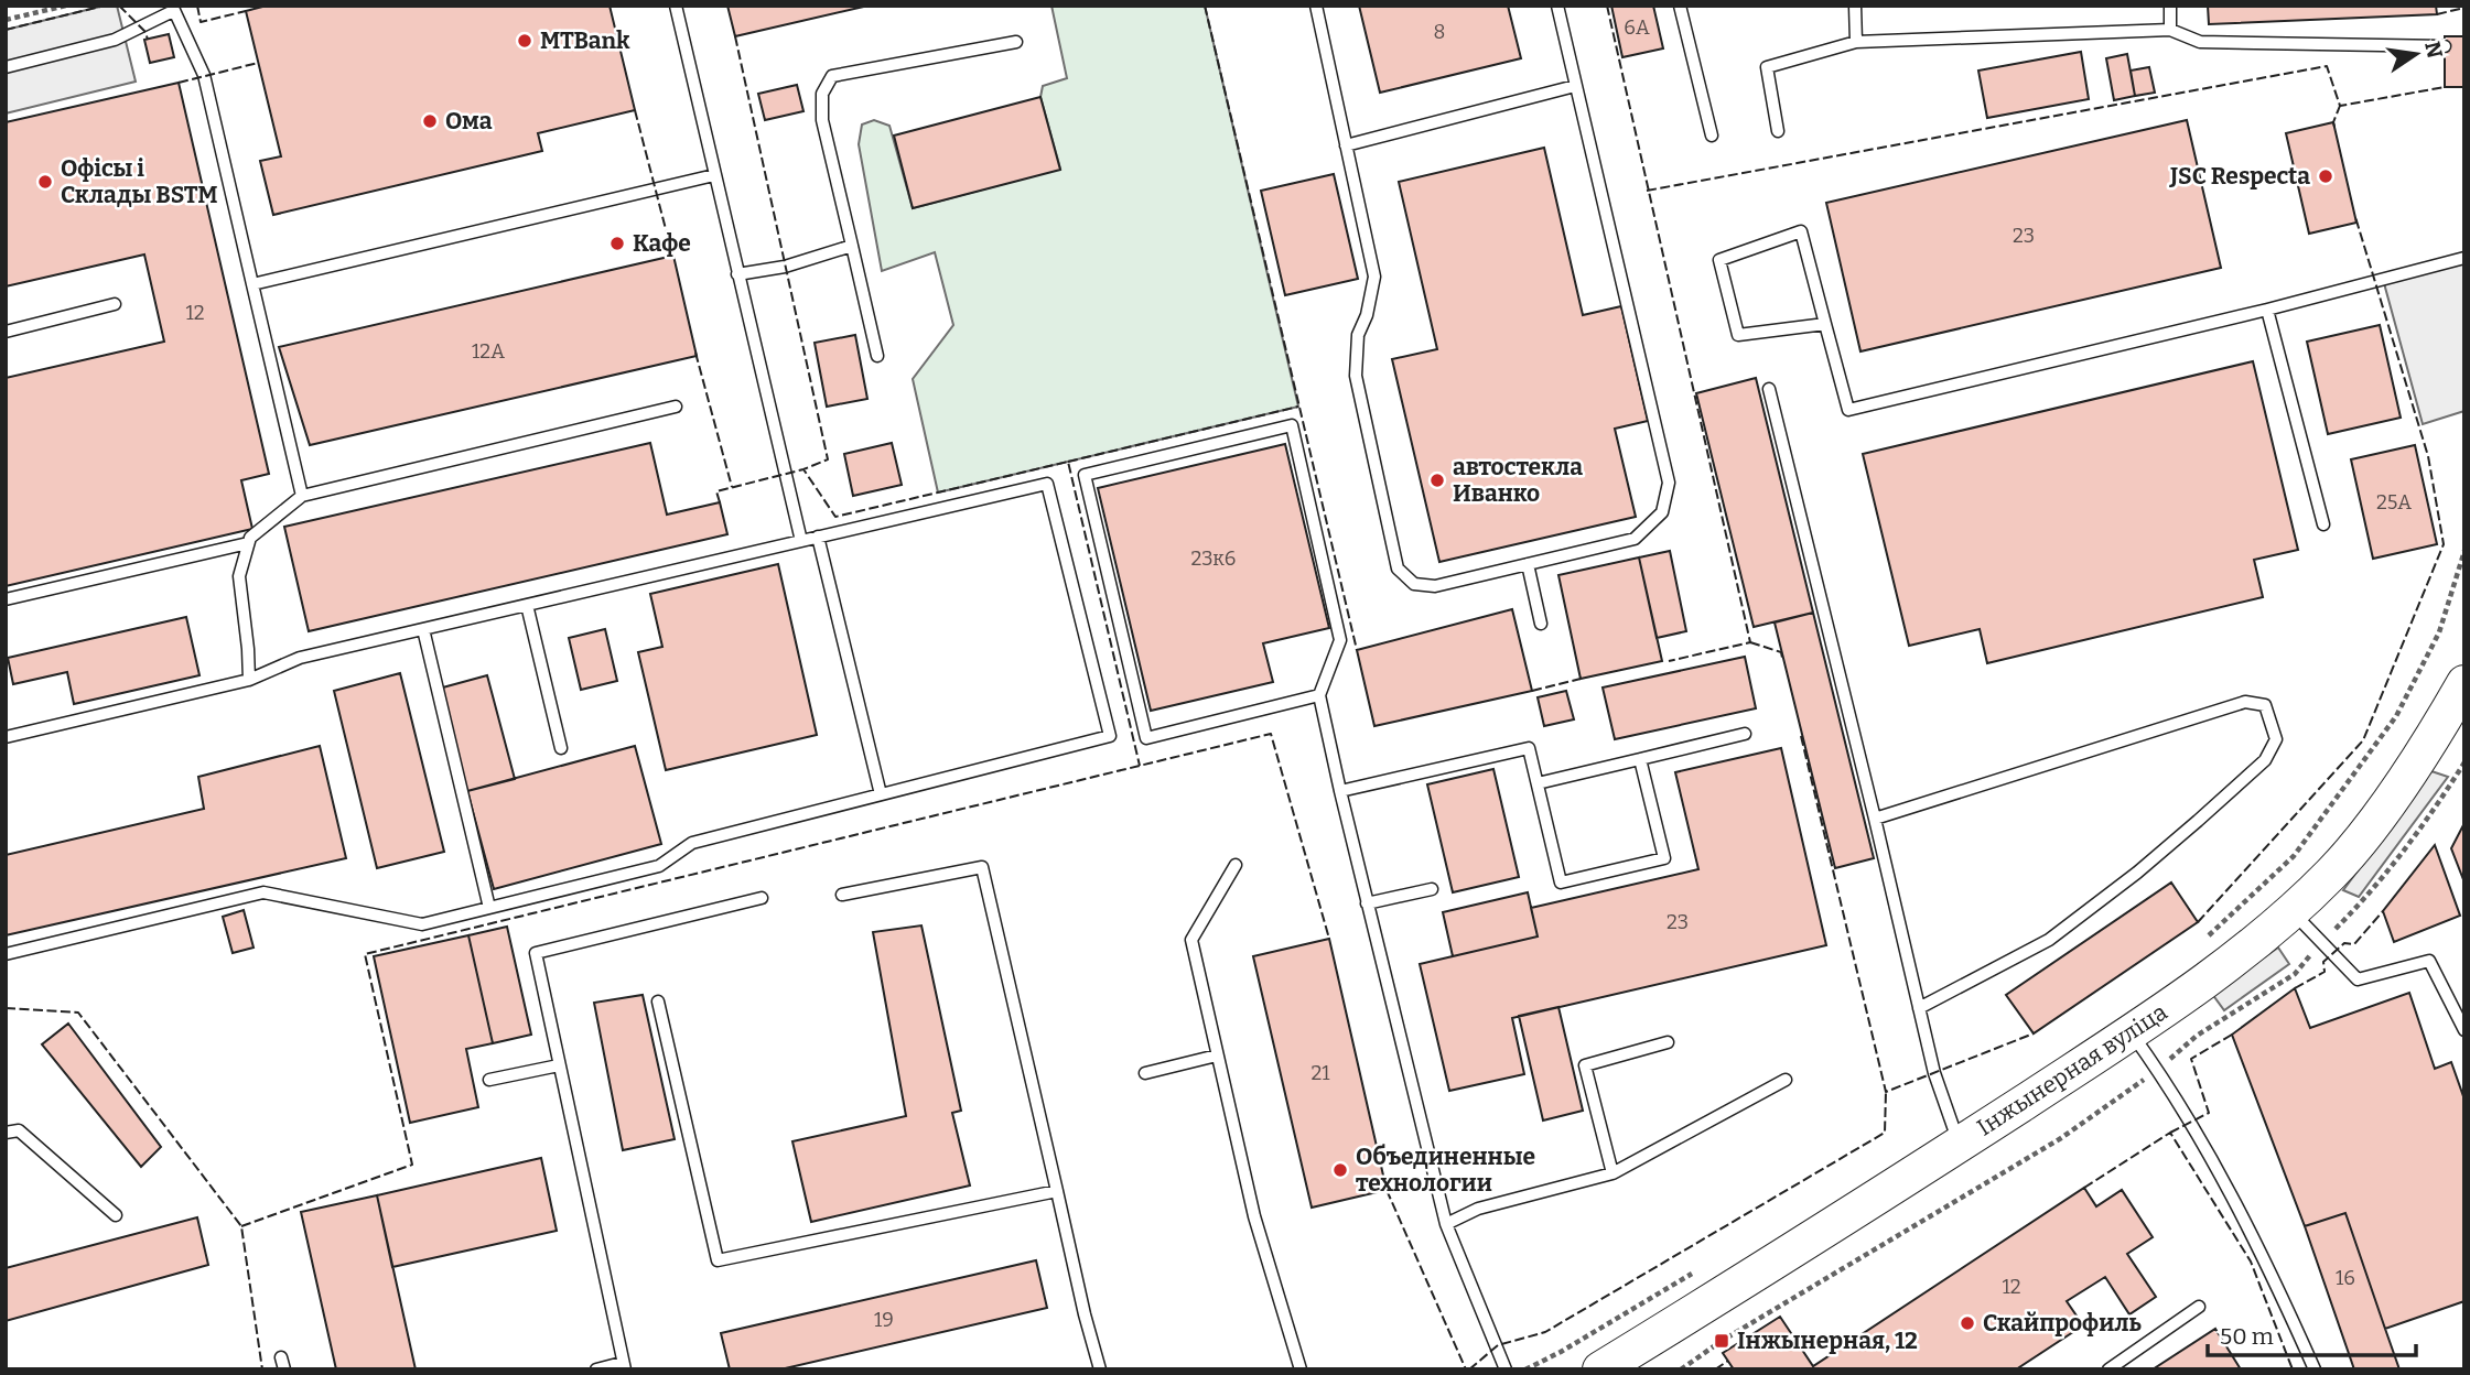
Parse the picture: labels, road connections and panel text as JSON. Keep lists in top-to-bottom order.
{
  "streets": {
    "street": ["Інжынерная вуліца"]
  },
  "places": {
    "other": [
      "MTBank",
      "Ома",
      "JSC Respecta",
      "Офісы і Склады BSTM",
      "Кафе",
      "автостекла Иванко",
      "Объединенные технологии",
      "Скайпрофиль"
    ],
    "transit": ["Інжынерная, 12"]
  },
  "house_numbers": [
    "6А",
    "8",
    "23",
    "12",
    "12А",
    "25А",
    "23к6",
    "23",
    "21",
    "16",
    "12",
    "19"
  ],
  "scale_bar": "50 m",
  "north": "right"
}
